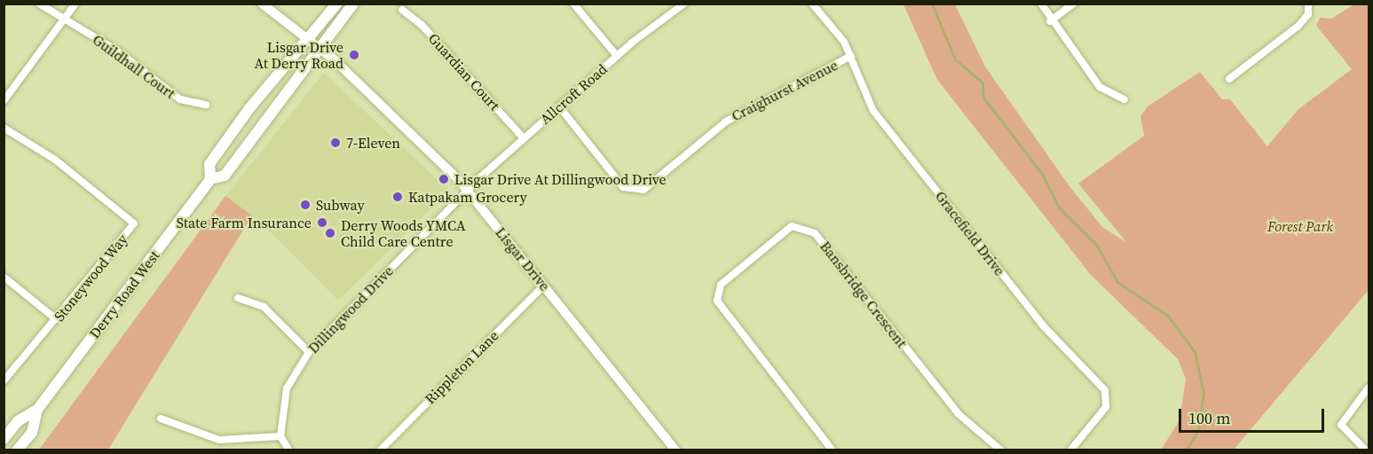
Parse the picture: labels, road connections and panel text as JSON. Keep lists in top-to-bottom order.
{
  "streets": {
    "main road": ["Derry Road West"],
    "street": [
      "Guildhall Court",
      "Guardian Court",
      "Craighurst Avenue",
      "Allcroft Road",
      "Gracefield Drive",
      "Lisgar Drive",
      "Stoneywood Way",
      "Bansbridge Crescent",
      "Dillingwood Drive",
      "Rippleton Lane"
    ]
  },
  "crossings": [
    ["Guardian Court", "Allcroft Road"],
    ["Craighurst Avenue", "Allcroft Road"],
    ["Craighurst Avenue", "Gracefield Drive"],
    ["Allcroft Road", "Lisgar Drive"],
    ["Allcroft Road", "Dillingwood Drive"],
    ["Lisgar Drive", "Derry Road West"],
    ["Lisgar Drive", "Dillingwood Drive"],
    ["Lisgar Drive", "Rippleton Lane"]
  ],
  "parks": ["Forest Park"],
  "places": [
    "Lisgar Drive At Derry Road",
    "7-Eleven",
    "Lisgar Drive At Dillingwood Drive",
    "Katpakam Grocery",
    "Subway",
    "State Farm Insurance",
    "Derry Woods YMCA Child Care Centre"
  ],
  "scale_bar": "100 m"
}
